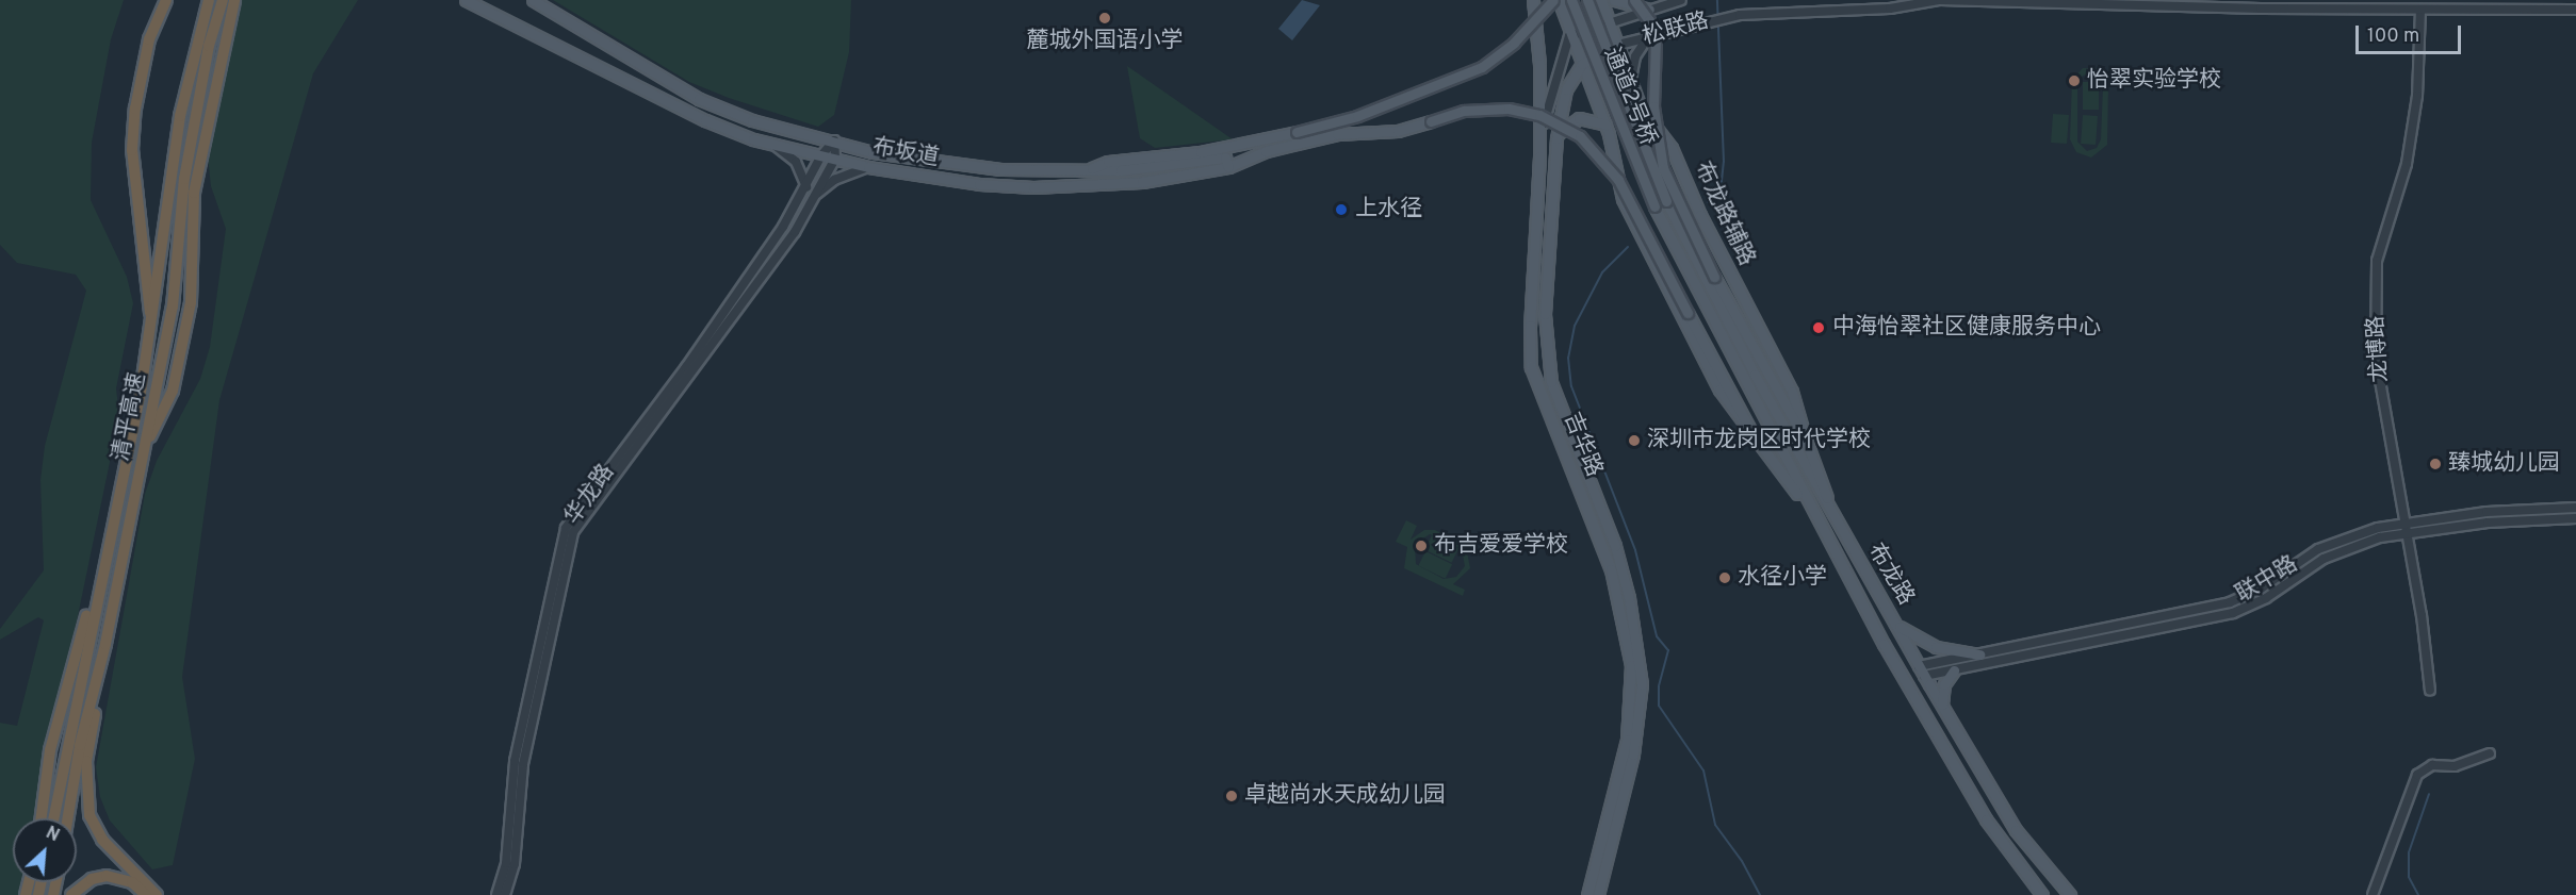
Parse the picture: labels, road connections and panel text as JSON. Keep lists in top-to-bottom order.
{
  "streets": {
    "highway": ["清平高速"],
    "main road": [
      "通道2号桥",
      "布坂道",
      "布龙路辅路",
      "吉华路",
      "布龙路"
    ],
    "street": [
      "松联路",
      "龙博路",
      "华龙路",
      "联中路"
    ]
  },
  "crossings": [
    ["松联路", "布龙路辅路"],
    ["松联路", "龙博路"],
    ["通道2号桥", "布龙路"],
    ["布坂道", "华龙路"],
    ["龙博路", "联中路"],
    ["布龙路", "联中路"]
  ],
  "places": [
    "麓城外国语小学",
    "怡翠实验学校",
    "上水径",
    "中海怡翠社区健康服务中心",
    "深圳市龙岗区时代学校",
    "臻城幼儿园",
    "布吉爱爱学校",
    "水径小学",
    "卓越尚水天成幼儿园"
  ],
  "scale_bar": "100 m",
  "north": "top right"
}
